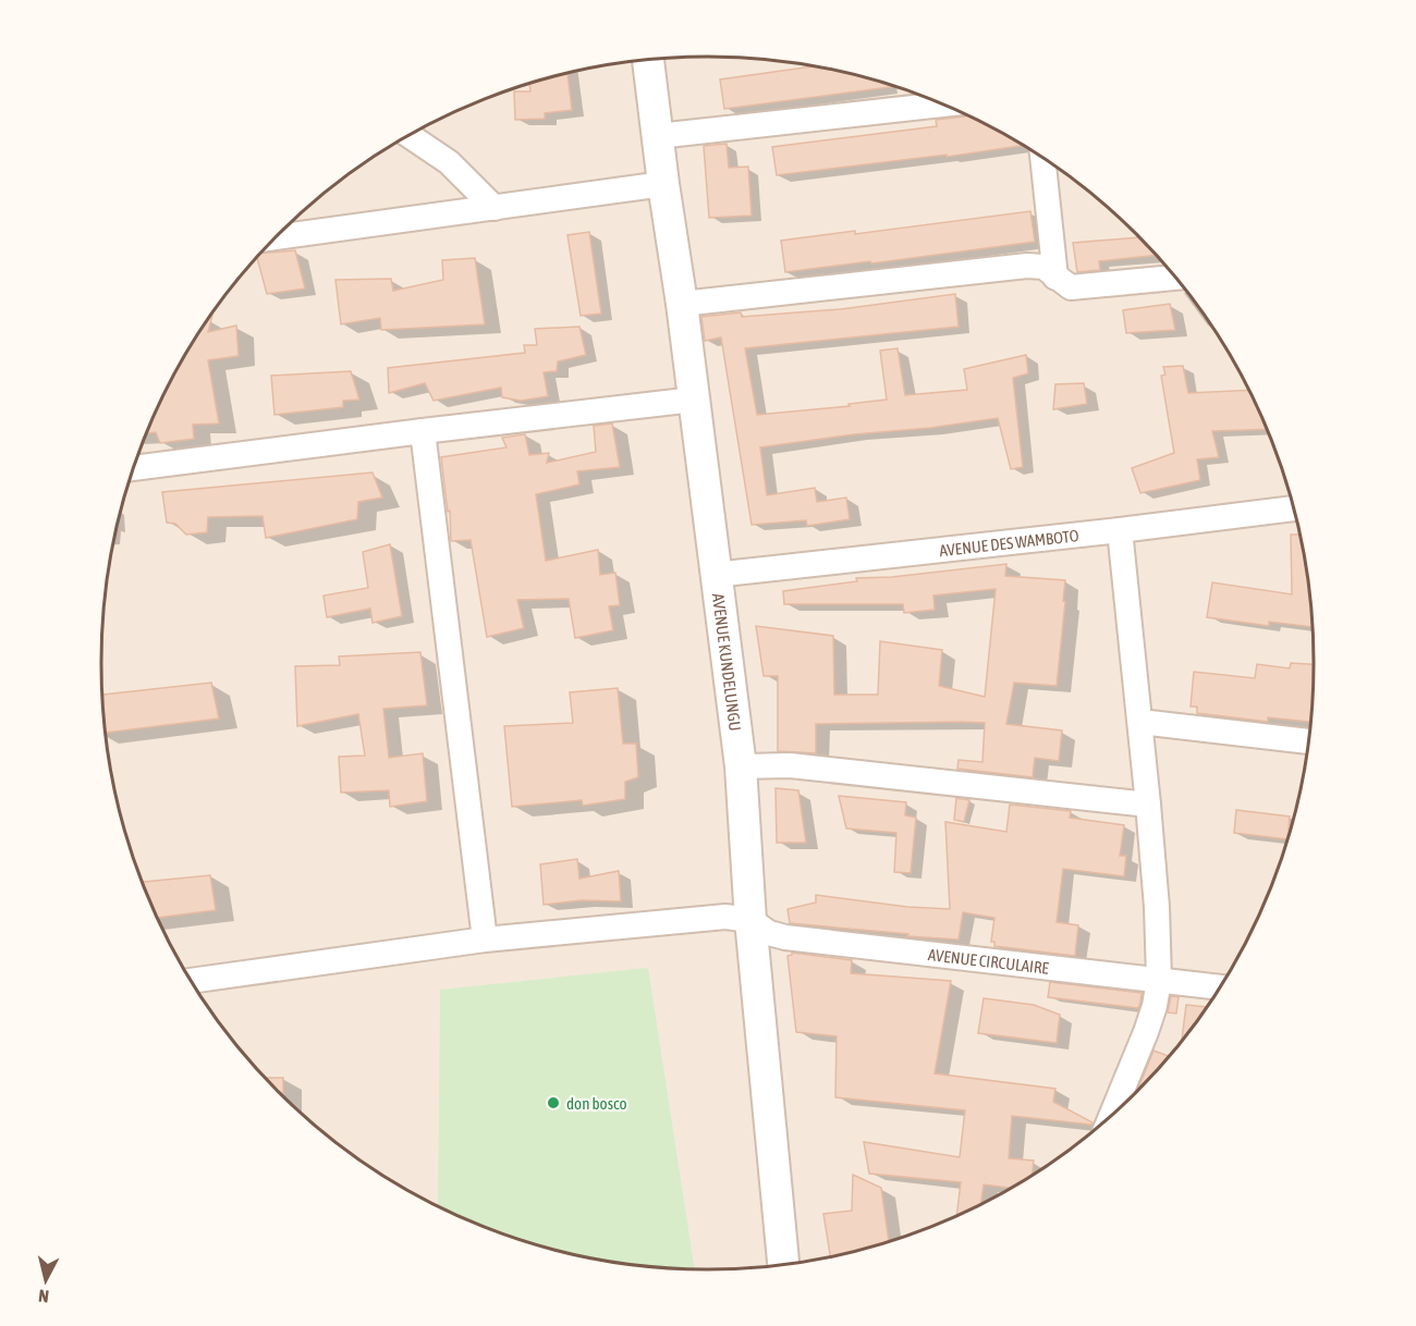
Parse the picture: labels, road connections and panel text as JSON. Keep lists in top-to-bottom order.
{
  "streets": {
    "street": ["AVENUE DES WAMBOTO", "AVENUE KUNDELUNGU", "AVENUE CIRCULAIRE"]
  },
  "crossings": [
    ["AVENUE DES WAMBOTO", "AVENUE KUNDELUNGU"],
    ["AVENUE KUNDELUNGU", "AVENUE CIRCULAIRE"]
  ],
  "places": ["don bosco"],
  "north": "bottom"
}
